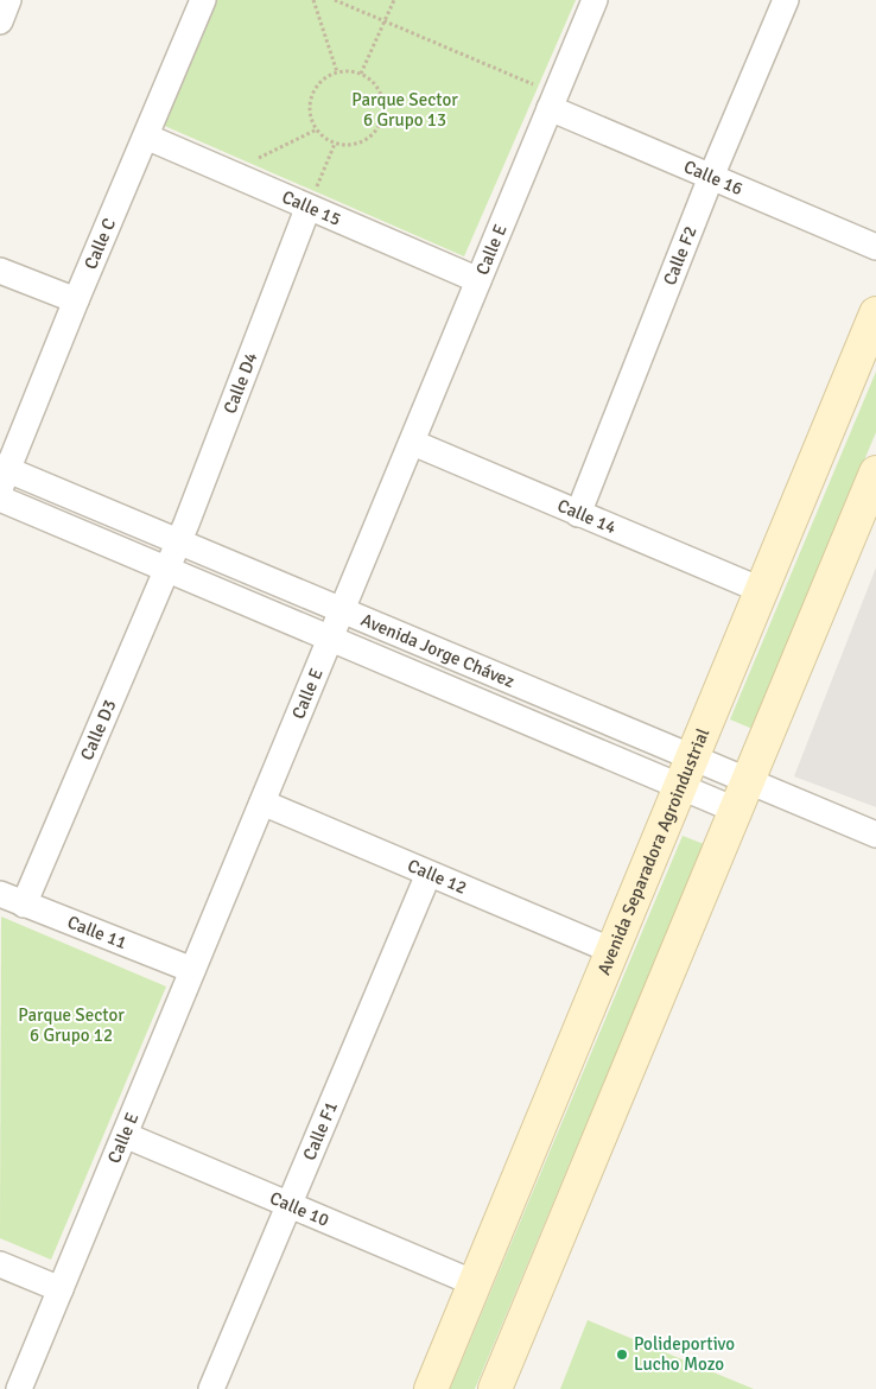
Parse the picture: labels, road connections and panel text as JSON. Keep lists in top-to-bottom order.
{
  "streets": {
    "street": [
      "Calle 16",
      "Calle 15",
      "Calle C",
      "Calle E",
      "Calle F2",
      "Calle D4",
      "Calle 14",
      "Avenida Jorge Chávez",
      "Calle D3",
      "Avenida Separadora Agroindustrial",
      "Calle 12",
      "Calle 11",
      "Calle F1",
      "Calle 10"
    ]
  },
  "crossings": [
    ["Calle 16", "Calle E"],
    ["Calle 16", "Calle F2"],
    ["Calle 15", "Calle C"],
    ["Calle 15", "Calle E"],
    ["Calle 15", "Calle D4"],
    ["Calle C", "Avenida Jorge Chávez"],
    ["Calle E", "Calle 14"],
    ["Calle E", "Avenida Jorge Chávez"],
    ["Calle E", "Calle 12"],
    ["Calle E", "Calle 11"],
    ["Calle E", "Calle 10"],
    ["Calle F2", "Calle 14"],
    ["Calle D4", "Avenida Jorge Chávez"],
    ["Calle D4", "Calle D3"],
    ["Calle 14", "Avenida Separadora Agroindustrial"],
    ["Avenida Jorge Chávez", "Calle D3"],
    ["Avenida Jorge Chávez", "Avenida Separadora Agroindustrial"],
    ["Calle D3", "Calle 11"],
    ["Avenida Separadora Agroindustrial", "Calle 12"],
    ["Avenida Separadora Agroindustrial", "Calle 10"],
    ["Calle 12", "Calle F1"],
    ["Calle F1", "Calle 10"]
  ],
  "parks": ["Parque Sector 6 Grupo 13", "Parque Sector 6 Grupo 12"],
  "places": ["Polideportivo Lucho Mozo"]
}
